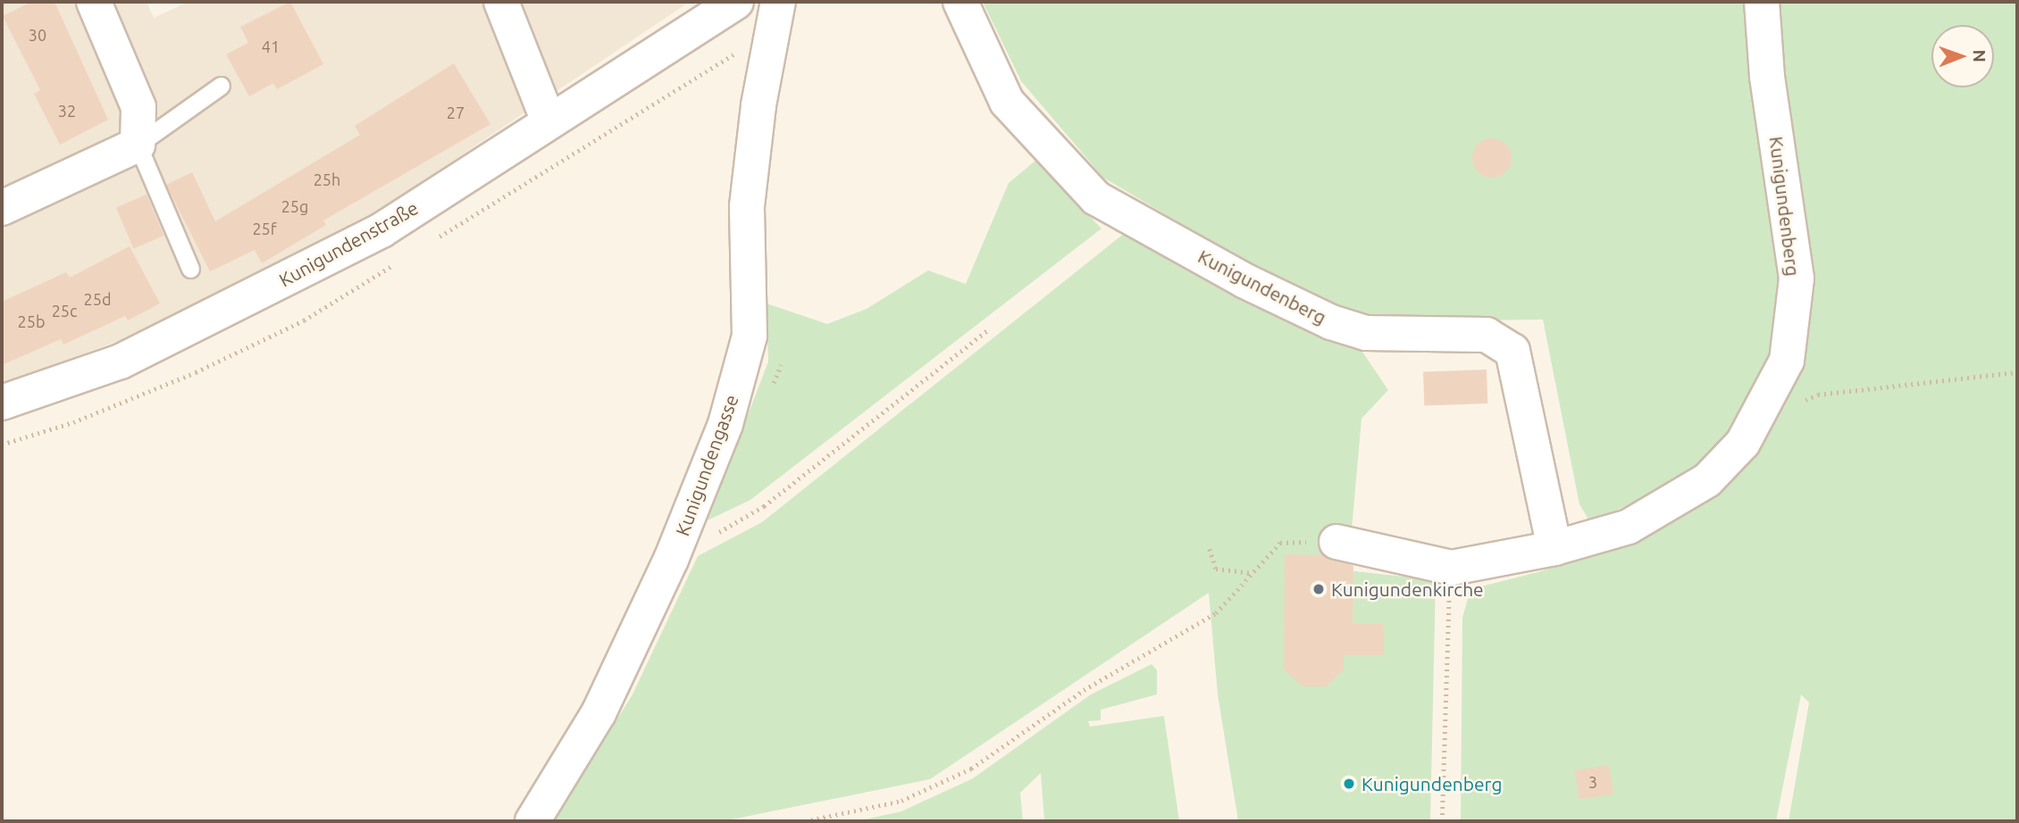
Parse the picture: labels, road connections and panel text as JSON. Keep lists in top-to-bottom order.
{
  "streets": {
    "street": ["Kunigundenberg", "Kunigundenstraße", "Kunigundengasse"]
  },
  "places": ["Kunigundenkirche", "Kunigundenberg"],
  "house_numbers": [
    "30",
    "41",
    "32",
    "27",
    "25h",
    "25g",
    "25f",
    "25d",
    "25c",
    "25b",
    "3"
  ],
  "north": "right"
}
